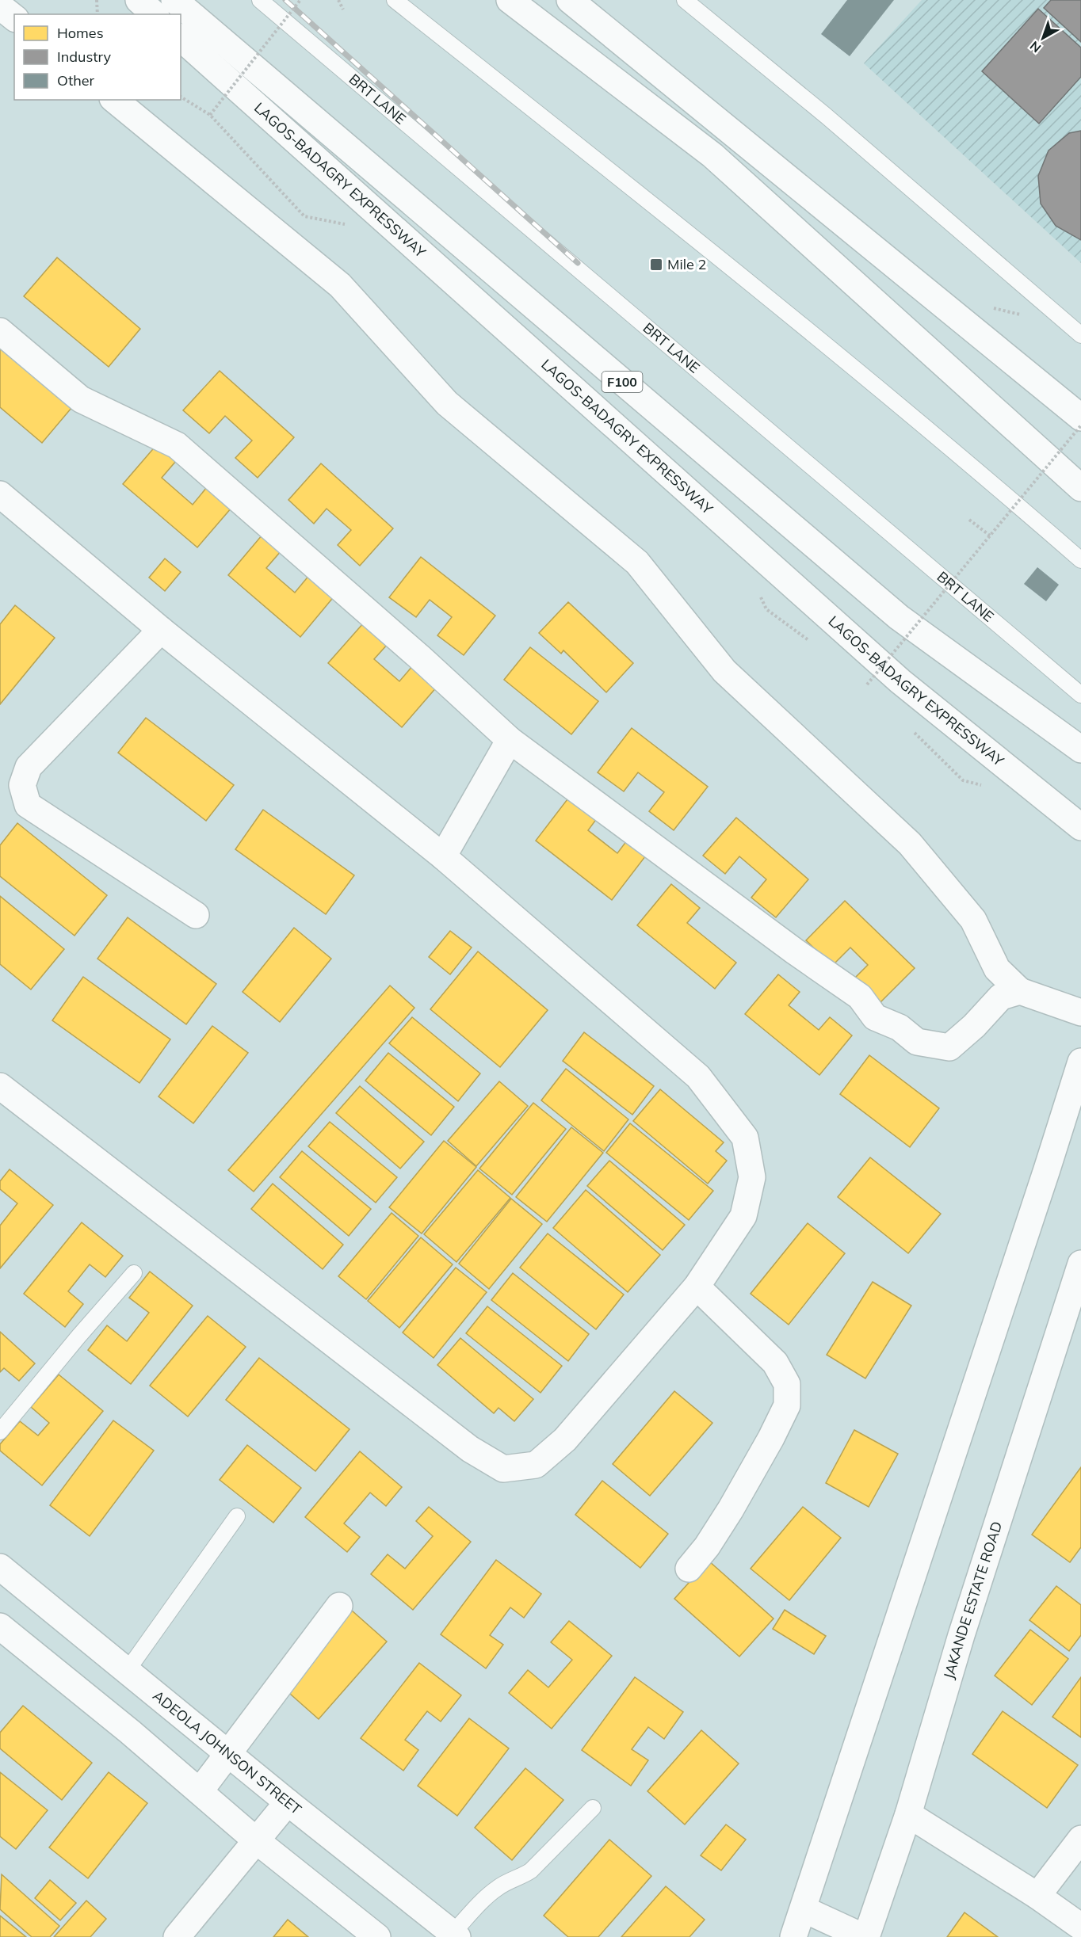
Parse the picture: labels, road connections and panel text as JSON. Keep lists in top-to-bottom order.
{
  "streets": {
    "main road": [
      "LAGOS-BADAGRY EXPRESSWAY",
      "F100",
      "JAKANDE ESTATE ROAD",
      "ADEOLA JOHNSON STREET"
    ],
    "lane": ["BRT LANE"]
  },
  "places": {
    "transit": ["Mile 2"]
  },
  "legend": ["Homes", "Industry", "Other"],
  "north": "bottom left"
}
